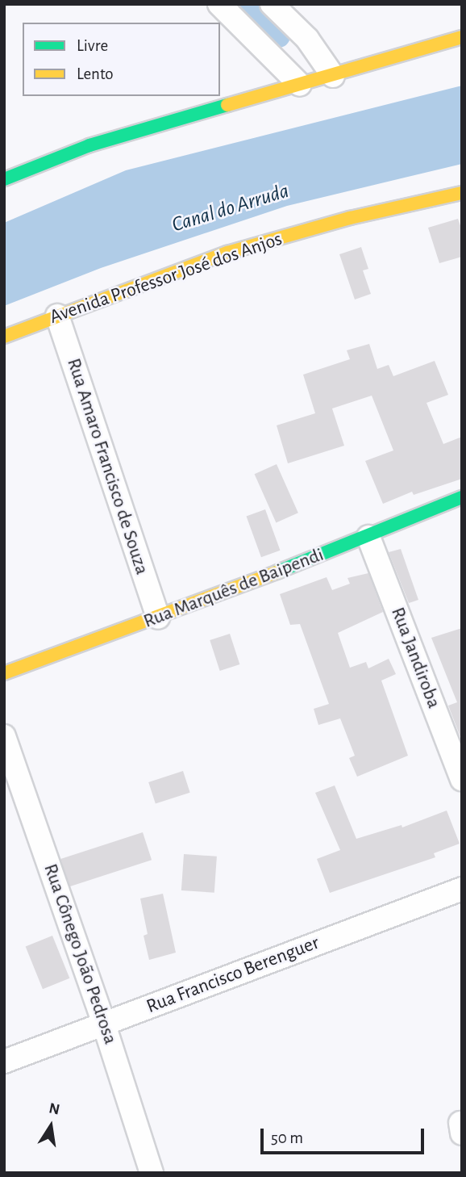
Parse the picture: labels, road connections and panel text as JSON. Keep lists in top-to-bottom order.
{
  "streets": {
    "main road": ["Avenida Professor José dos Anjos", "Rua Marquês de Baipendi"],
    "street": [
      "Rua Amaro Francisco de Souza",
      "Rua Jandiroba",
      "Rua Cônego João Pedrosa",
      "Rua Francisco Berenguer"
    ]
  },
  "crossings": [
    ["Avenida Professor José dos Anjos", "Rua Amaro Francisco de Souza"],
    ["Rua Amaro Francisco de Souza", "Rua Marquês de Baipendi"],
    ["Rua Marquês de Baipendi", "Rua Jandiroba"],
    ["Rua Cônego João Pedrosa", "Rua Francisco Berenguer"]
  ],
  "water": ["Canal do Arruda"],
  "legend": ["Livre", "Lento"],
  "scale_bar": "50 m",
  "north": "top"
}
